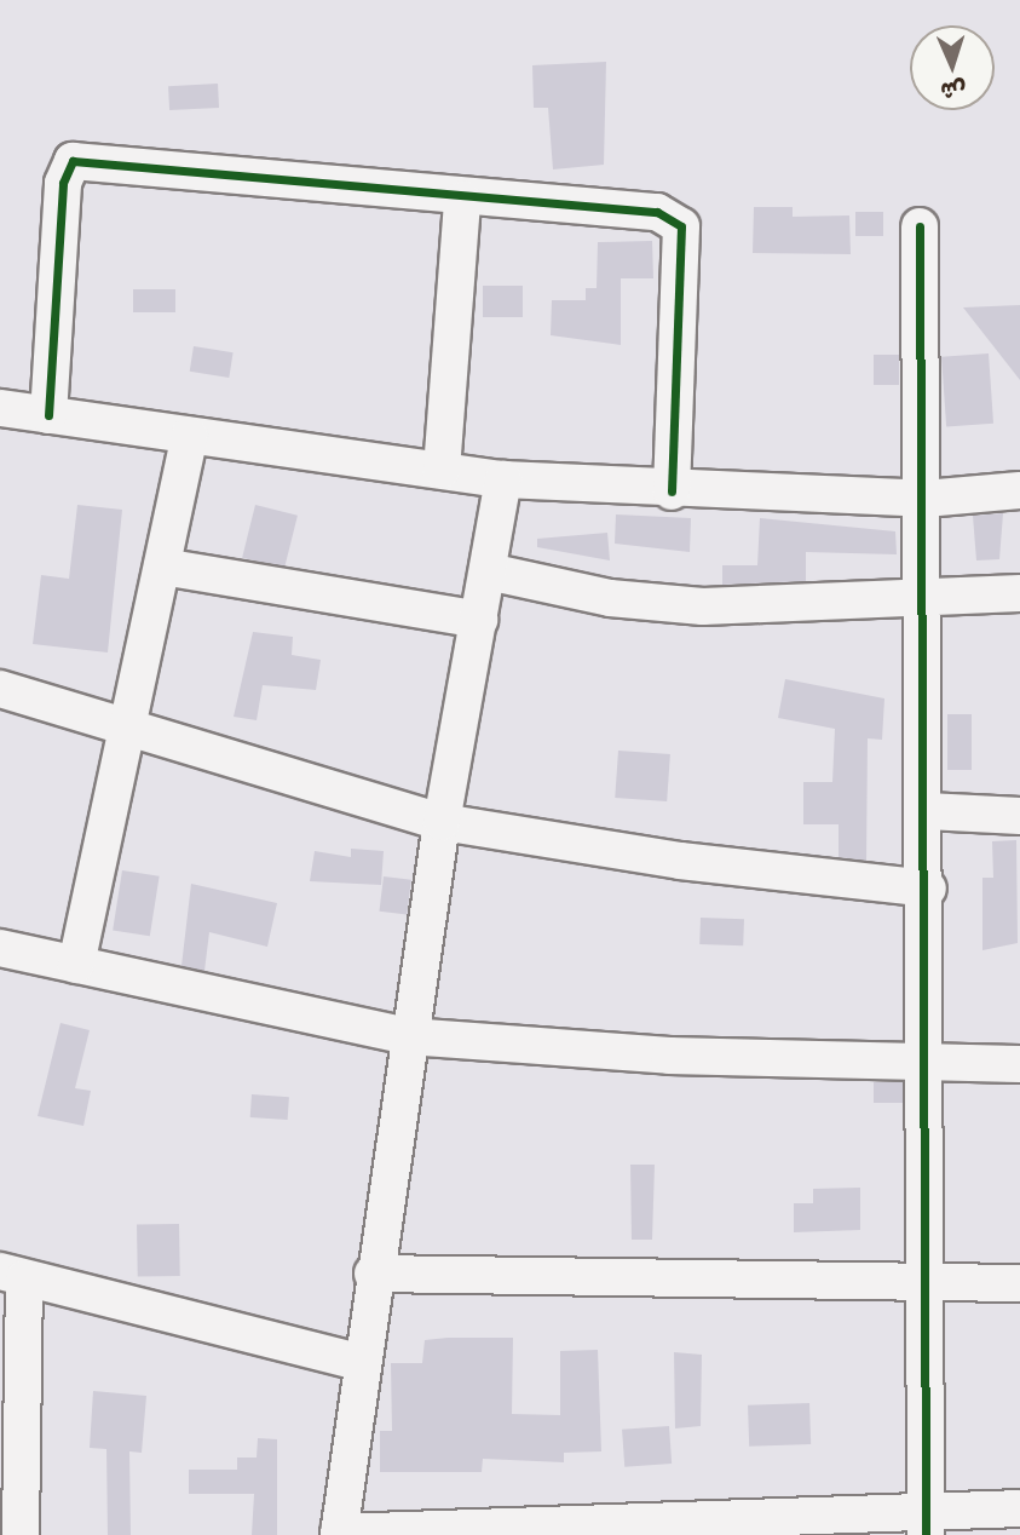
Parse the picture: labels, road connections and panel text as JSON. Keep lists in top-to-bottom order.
{
  "north": "bottom"
}
